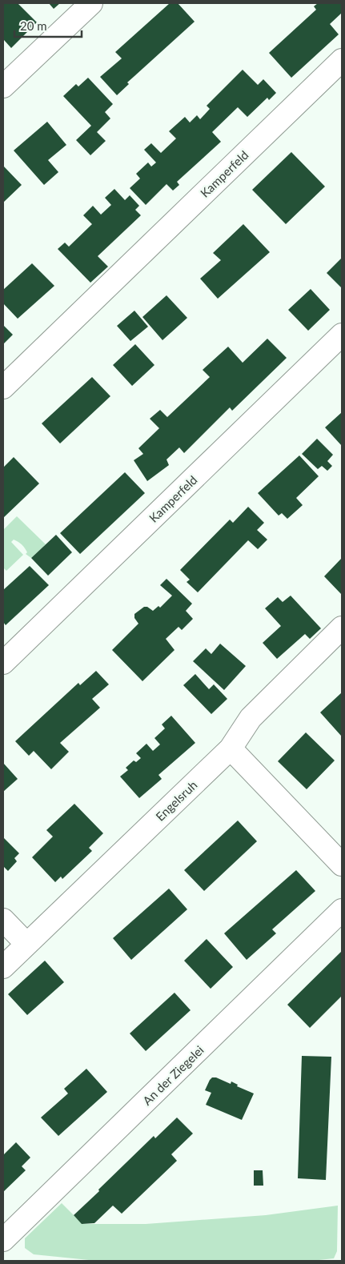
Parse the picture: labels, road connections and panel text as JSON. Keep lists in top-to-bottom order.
{
  "streets": {
    "street": ["Kamperfeld", "Engelsruh", "An der Ziegelei"]
  },
  "scale_bar": "20 m"
}
